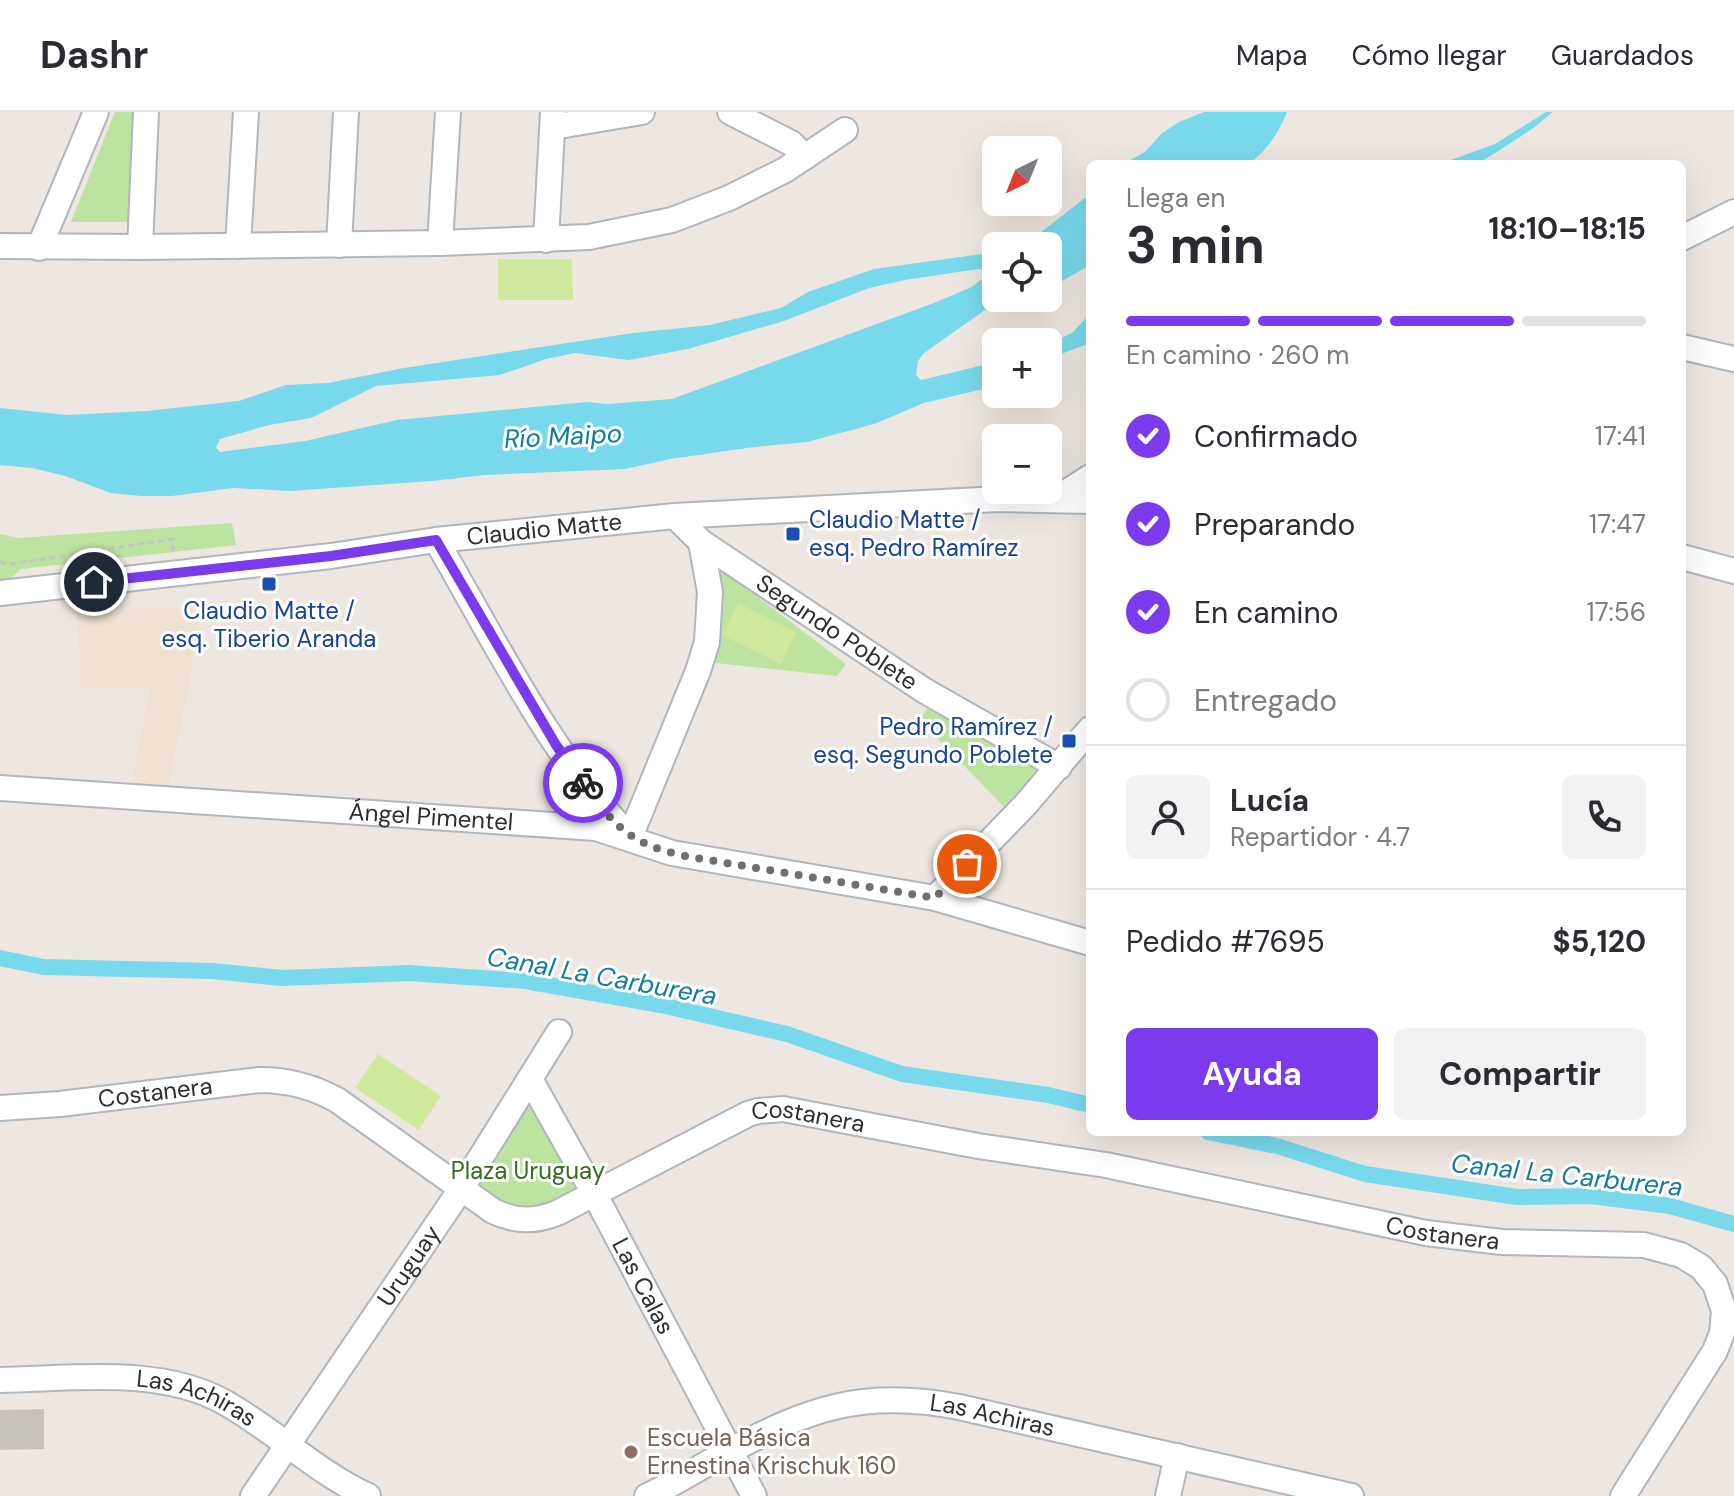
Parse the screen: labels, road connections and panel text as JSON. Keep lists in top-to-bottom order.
{
  "streets": {
    "street": [
      "Claudio Matte",
      "Segundo Poblete",
      "Ángel Pimentel",
      "Costanera",
      "Uruguay",
      "Las Calas",
      "Las Achiras"
    ]
  },
  "crossings": [
    ["Claudio Matte", "Segundo Poblete"],
    ["Costanera", "Uruguay"],
    ["Costanera", "Las Calas"],
    ["Uruguay", "Las Calas"],
    ["Uruguay", "Las Achiras"],
    ["Las Calas", "Las Achiras"]
  ],
  "water": ["Río Maipo", "Canal La Carburera"],
  "parks": ["Plaza Uruguay"],
  "places": {
    "transit": ["Claudio Matte / esq. Pedro Ramírez", "Claudio Matte / esq. Tiberio Aranda", "Pedro Ramírez / esq. Segundo Poblete"],
    "other": ["Escuela Básica Ernestina Krischuk 160"]
  },
  "north": "bottom left",
  "page": {
    "header": "Dashr",
    "nav": ["Mapa", "Cómo llegar", "Guardados"],
    "map_buttons": ["+", "−"],
    "heading": ["3 min", "Llega en", "18:10–18:15"],
    "panel": [
      "Lucía",
      "Repartidor · 4.7",
      "Pedido #7695",
      "$5,120"
    ],
    "bar": "En camino · 260 m",
    "list": [
      ["Confirmado", "17:41"],
      ["Preparando", "17:47"],
      ["En camino", "17:56"],
      "Entregado"
    ],
    "buttons": ["Ayuda", "Compartir"]
  }
}
